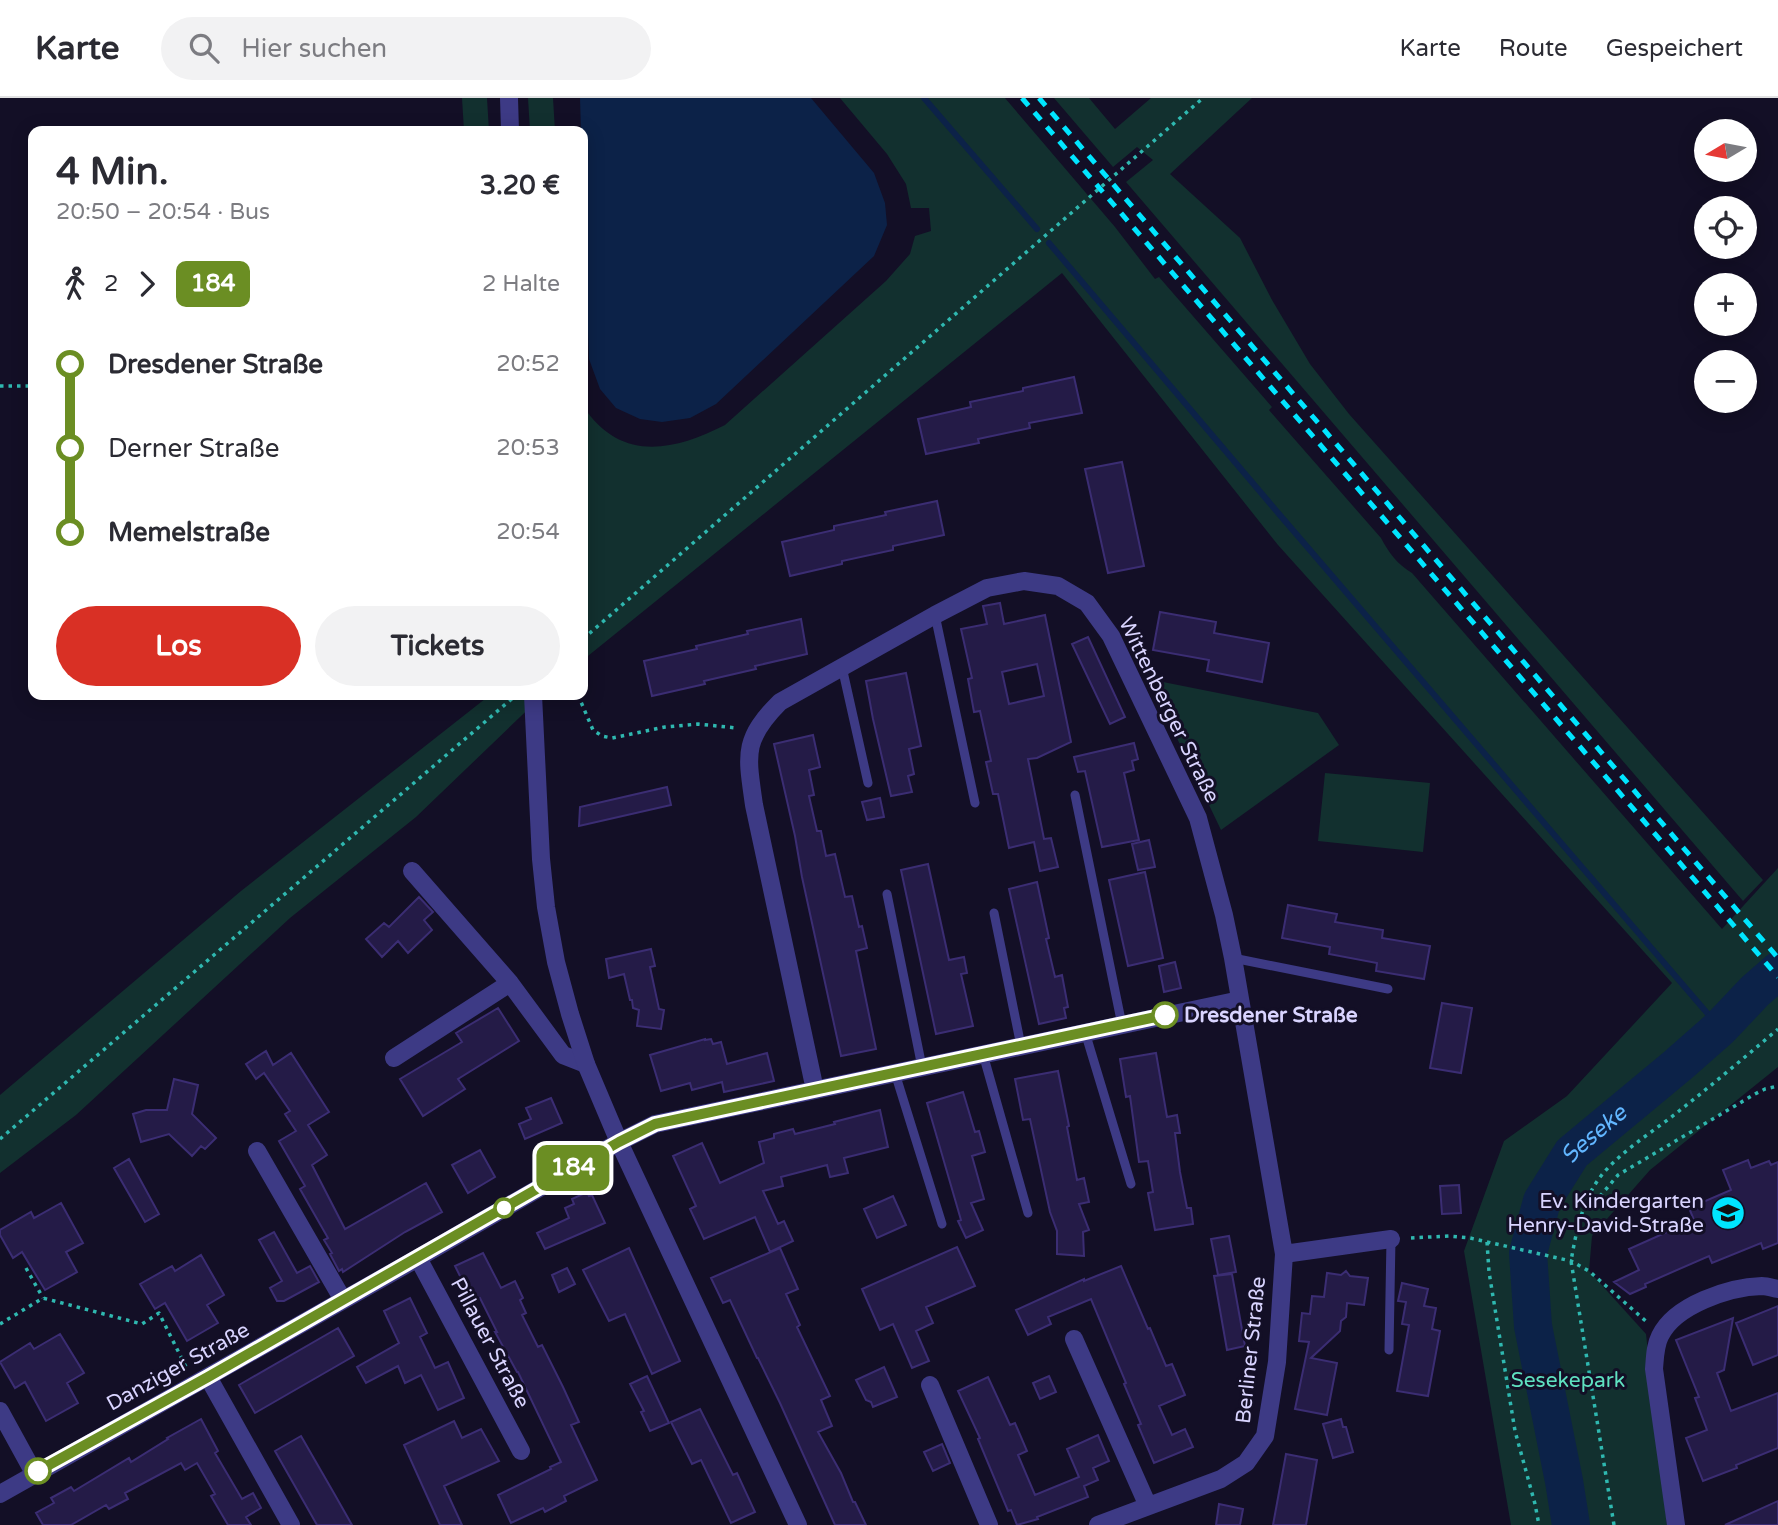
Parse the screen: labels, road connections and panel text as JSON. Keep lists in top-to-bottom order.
{
  "streets": {
    "street": [
      "Wittenberger Straße",
      "Pillauer Straße",
      "Berliner Straße",
      "Danziger Straße"
    ]
  },
  "crossings": [
    ["Wittenberger Straße", "Berliner Straße"],
    ["Pillauer Straße", "Danziger Straße"]
  ],
  "water": ["Seseke"],
  "parks": ["Sesekepark"],
  "places": {
    "other": ["Dresdener Straße"],
    "school or university": ["Ev. Kindergarten Henry-David-Straße"]
  },
  "lines": ["bus line 184"],
  "north": "left",
  "page": {
    "header": "Karte",
    "search": "Hier suchen",
    "nav": ["Karte", "Route", "Gespeichert"],
    "on_map": "184",
    "map_buttons": ["+", "−"],
    "heading": ["4 Min.", "20:50 – 20:54 · Bus", "3.20 €"],
    "legs": ["2", "184", "2 Halte"],
    "list": [
      {
        "name": "Dresdener Straße",
        "value": "20:52"
      },
      {
        "name": "Derner Straße",
        "value": "20:53"
      },
      {
        "name": "Memelstraße",
        "value": "20:54"
      }
    ],
    "buttons": ["Los", "Tickets"]
  }
}
